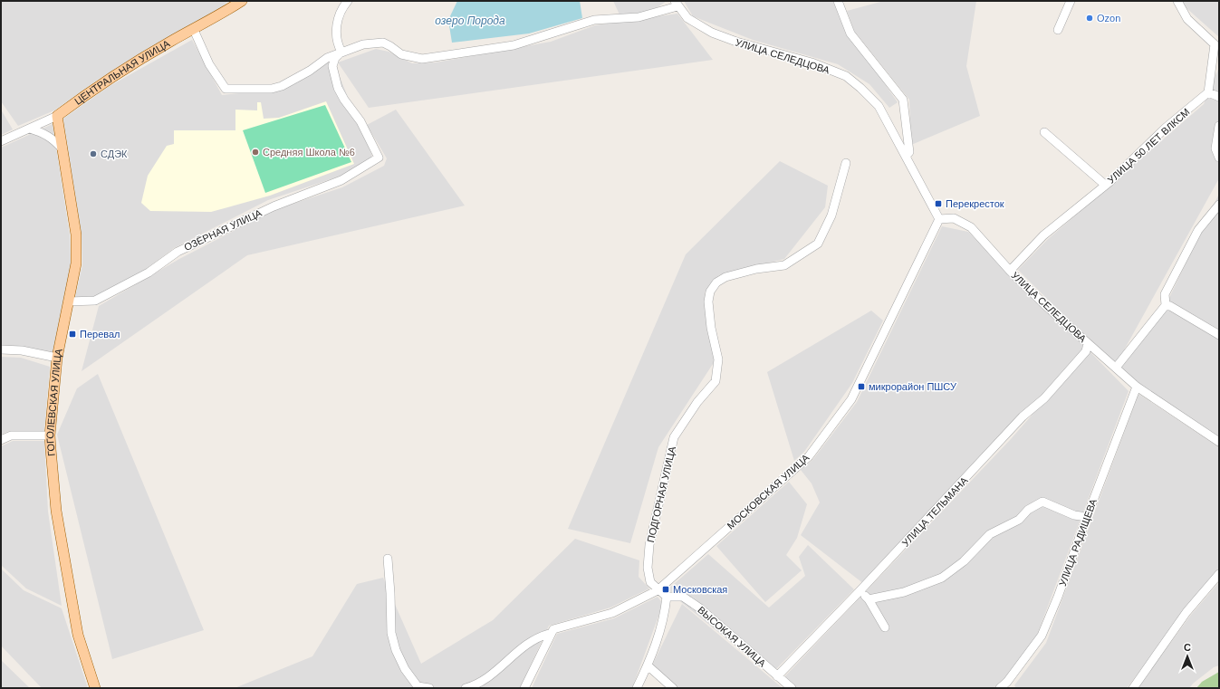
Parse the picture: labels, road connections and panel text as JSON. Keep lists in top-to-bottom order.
{
  "streets": {
    "main road": ["ЦЕНТРАЛЬНАЯ УЛИЦА", "ГОГОЛЕВСКАЯ УЛИЦА"],
    "street": [
      "УЛИЦА СЕЛЕДЦОВА",
      "УЛИЦА 50 ЛЕТ ВЛКСМ",
      "ОЗЁРНАЯ УЛИЦА",
      "МОСКОВСКАЯ УЛИЦА",
      "ПОДГОРНАЯ УЛИЦА",
      "УЛИЦА ТЕЛЬМАНА",
      "УЛИЦА РАДИЩЕВА",
      "ВЫСОКАЯ УЛИЦА"
    ]
  },
  "crossings": [
    ["УЛИЦА СЕЛЕДЦОВА", "УЛИЦА 50 ЛЕТ ВЛКСМ"],
    ["УЛИЦА СЕЛЕДЦОВА", "МОСКОВСКАЯ УЛИЦА"],
    ["УЛИЦА СЕЛЕДЦОВА", "УЛИЦА ТЕЛЬМАНА"],
    ["УЛИЦА СЕЛЕДЦОВА", "УЛИЦА РАДИЩЕВА"],
    ["ЦЕНТРАЛЬНАЯ УЛИЦА", "ГОГОЛЕВСКАЯ УЛИЦА"],
    ["ОЗЁРНАЯ УЛИЦА", "ГОГОЛЕВСКАЯ УЛИЦА"],
    ["МОСКОВСКАЯ УЛИЦА", "ПОДГОРНАЯ УЛИЦА"],
    ["УЛИЦА ТЕЛЬМАНА", "ВЫСОКАЯ УЛИЦА"]
  ],
  "water": ["озеро Порода"],
  "places": {
    "other": ["Ozon", "Средняя Школа №6", "СДЭК"],
    "transit": [
      "Перекресток",
      "Перевал",
      "микрорайон ПШСУ",
      "Московская"
    ]
  },
  "north": "top"
}
